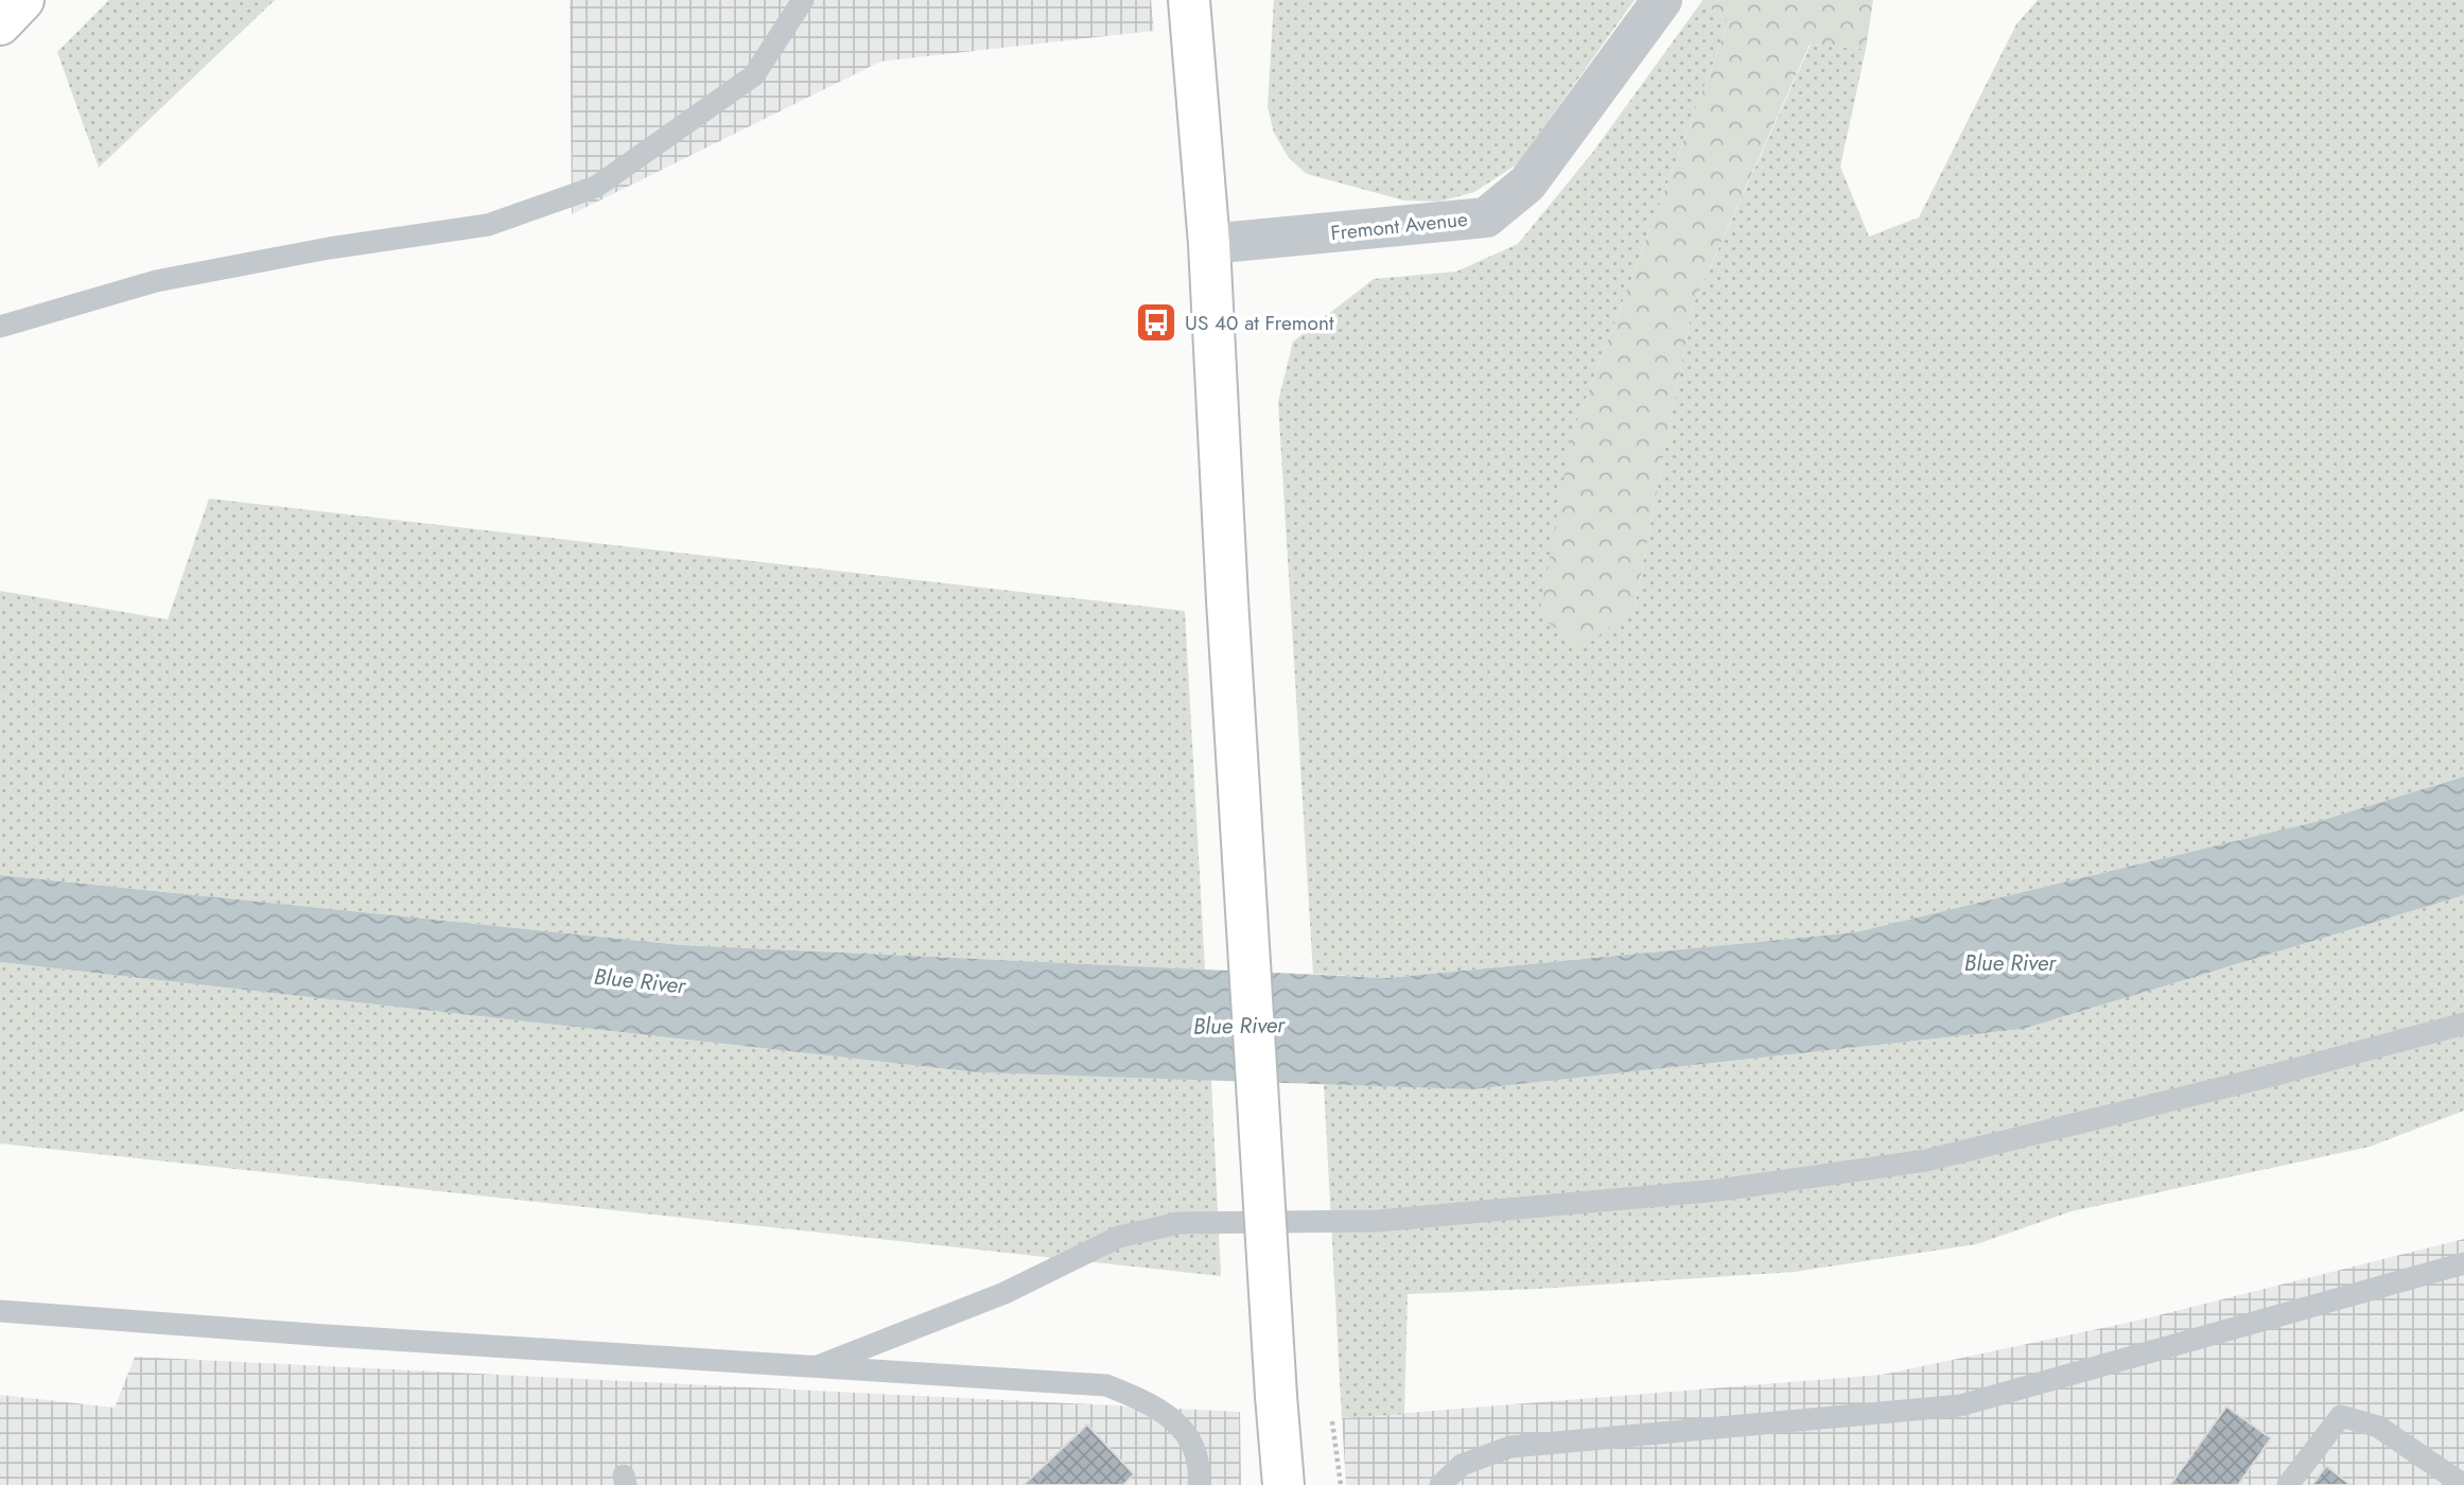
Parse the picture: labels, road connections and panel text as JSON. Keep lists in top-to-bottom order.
{
  "streets": {
    "street": ["Fremont Avenue"]
  },
  "water": ["Blue River"],
  "places": {
    "bus stop": ["US 40 at Fremont"]
  }
}
